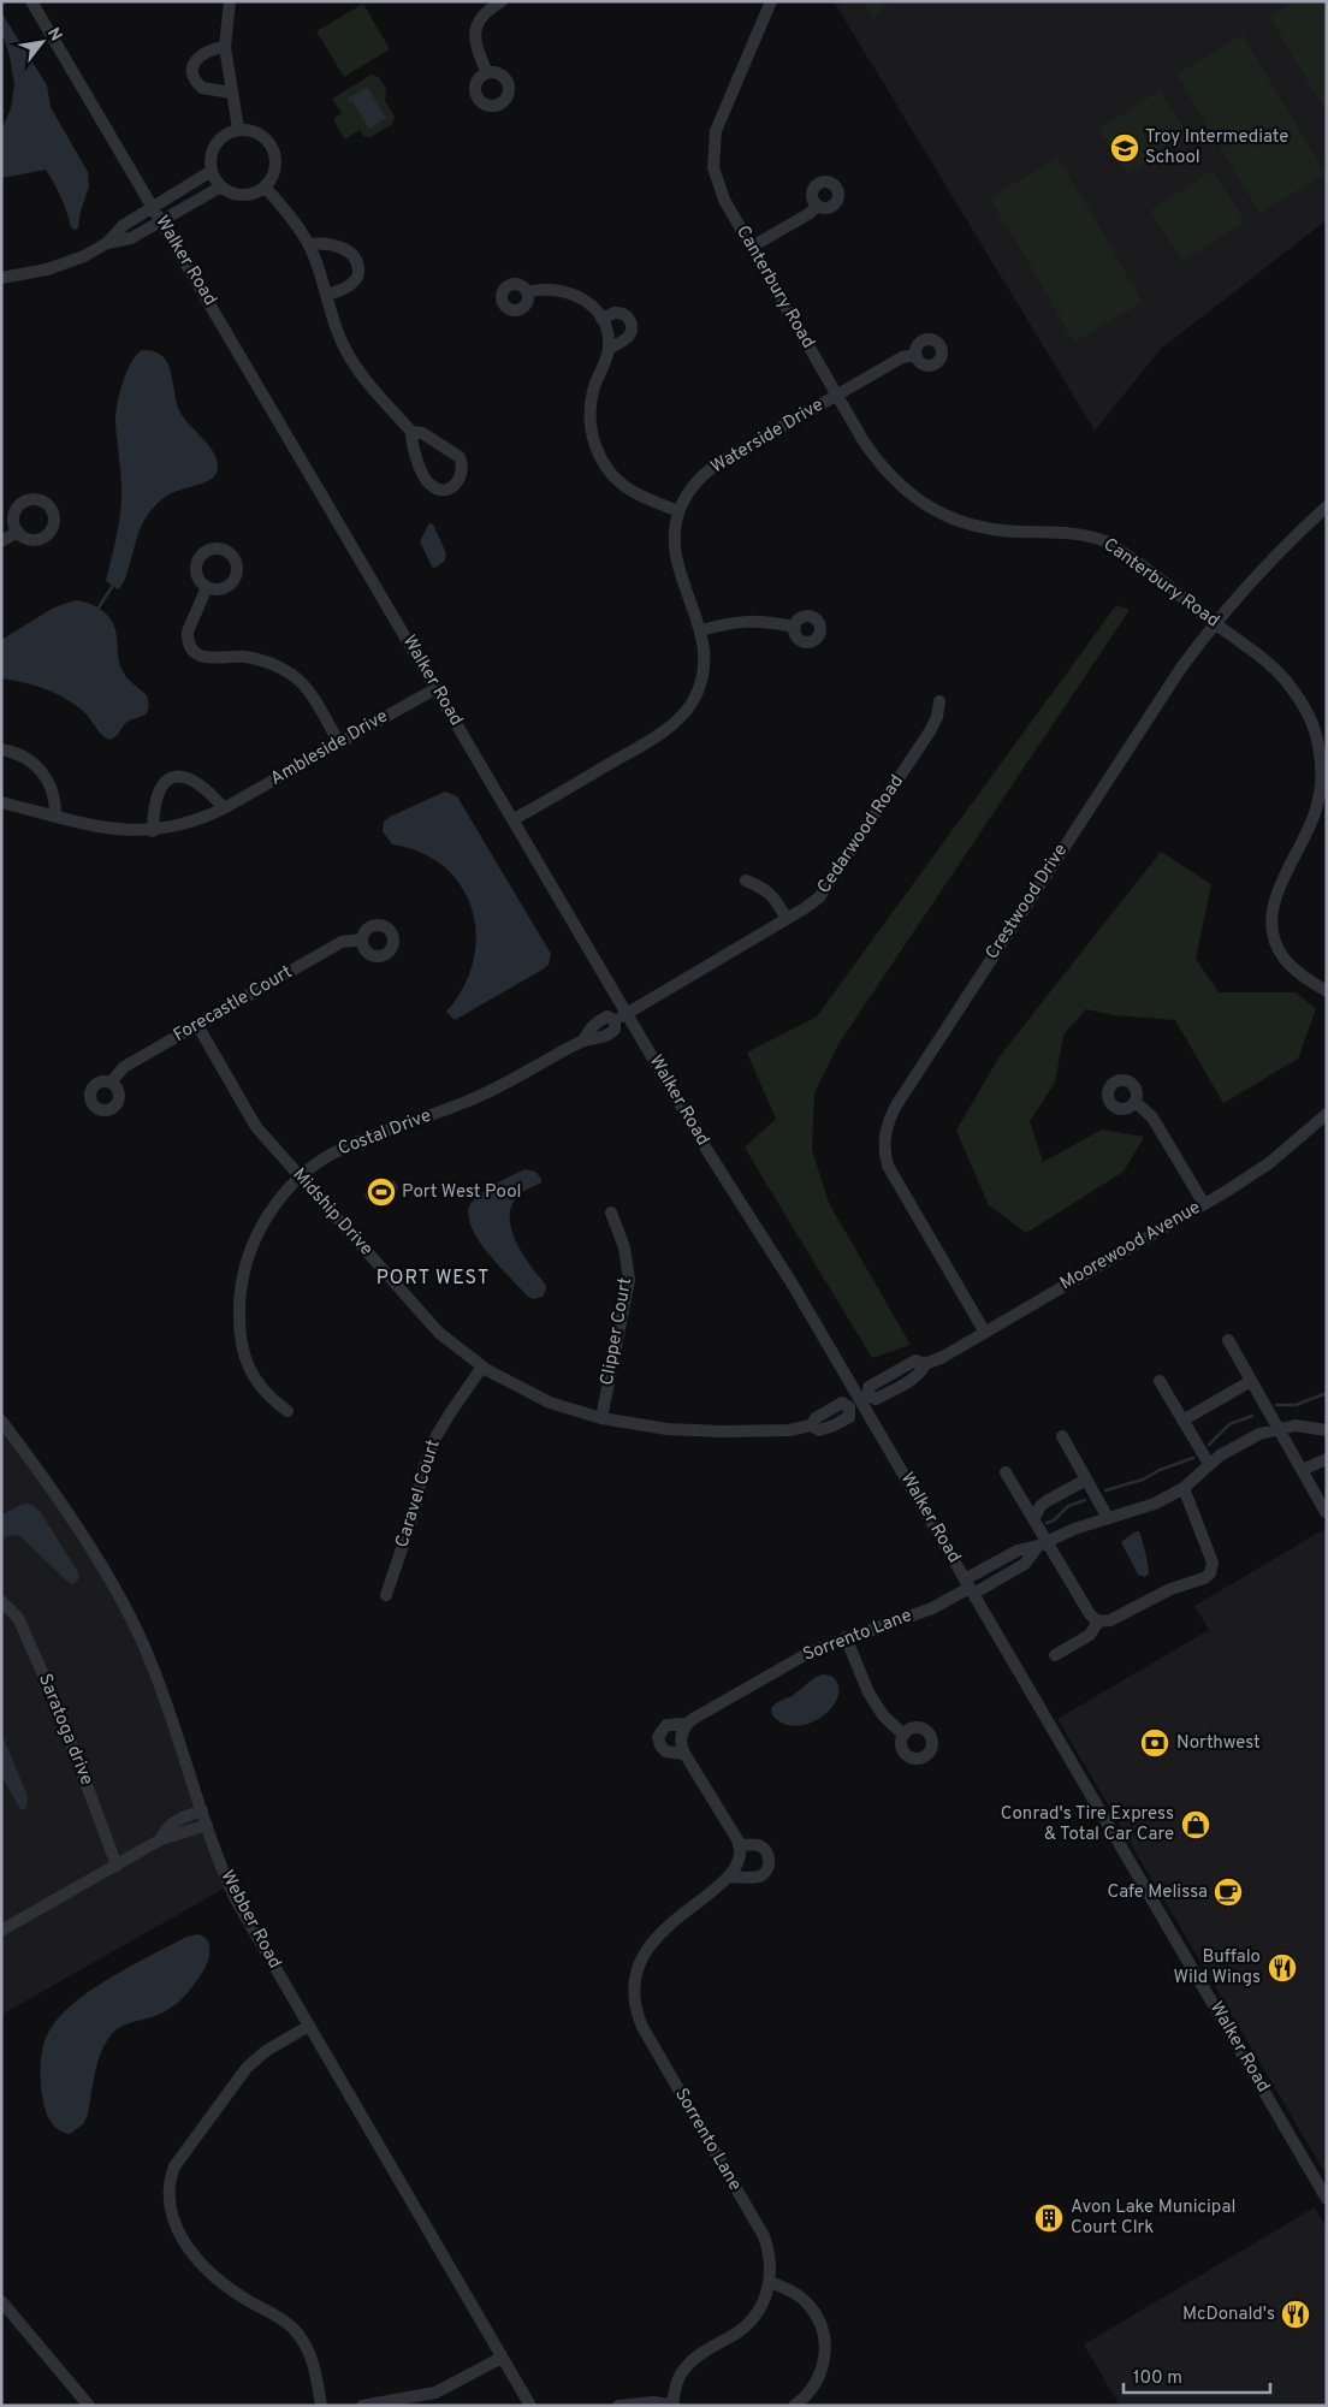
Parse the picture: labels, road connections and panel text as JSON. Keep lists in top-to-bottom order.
{
  "streets": {
    "street": [
      "Walker Road",
      "Canterbury Road",
      "Waterside Drive",
      "Ambleside Drive",
      "Cedarwood Road",
      "Crestwood Drive",
      "Forecastle Court",
      "Costal Drive",
      "Midship Drive",
      "Moorewood Avenue",
      "Clipper Court",
      "Caravel Court",
      "Sorrento Lane",
      "Saratoga drive",
      "Webber Road"
    ]
  },
  "crossings": [
    ["Walker Road", "Waterside Drive"],
    ["Walker Road", "Ambleside Drive"],
    ["Walker Road", "Cedarwood Road"],
    ["Walker Road", "Costal Drive"],
    ["Walker Road", "Midship Drive"],
    ["Walker Road", "Moorewood Avenue"],
    ["Walker Road", "Sorrento Lane"],
    ["Canterbury Road", "Waterside Drive"],
    ["Canterbury Road", "Crestwood Drive"],
    ["Cedarwood Road", "Costal Drive"],
    ["Crestwood Drive", "Moorewood Avenue"],
    ["Forecastle Court", "Midship Drive"],
    ["Costal Drive", "Midship Drive"],
    ["Midship Drive", "Moorewood Avenue"],
    ["Midship Drive", "Clipper Court"],
    ["Midship Drive", "Caravel Court"]
  ],
  "districts": ["PORT WEST"],
  "places": {
    "school or university": ["Troy Intermediate School"],
    "sports": ["Port West Pool"],
    "bank": ["Northwest"],
    "shop": ["Conrad's Tire Express & Total Car Care"],
    "cafe": ["Cafe Melissa"],
    "restaurant": ["Buffalo Wild Wings", "McDonald's"],
    "building": ["Avon Lake Municipal Court Clrk"]
  },
  "scale_bar": "100 m",
  "north": "top right"
}
